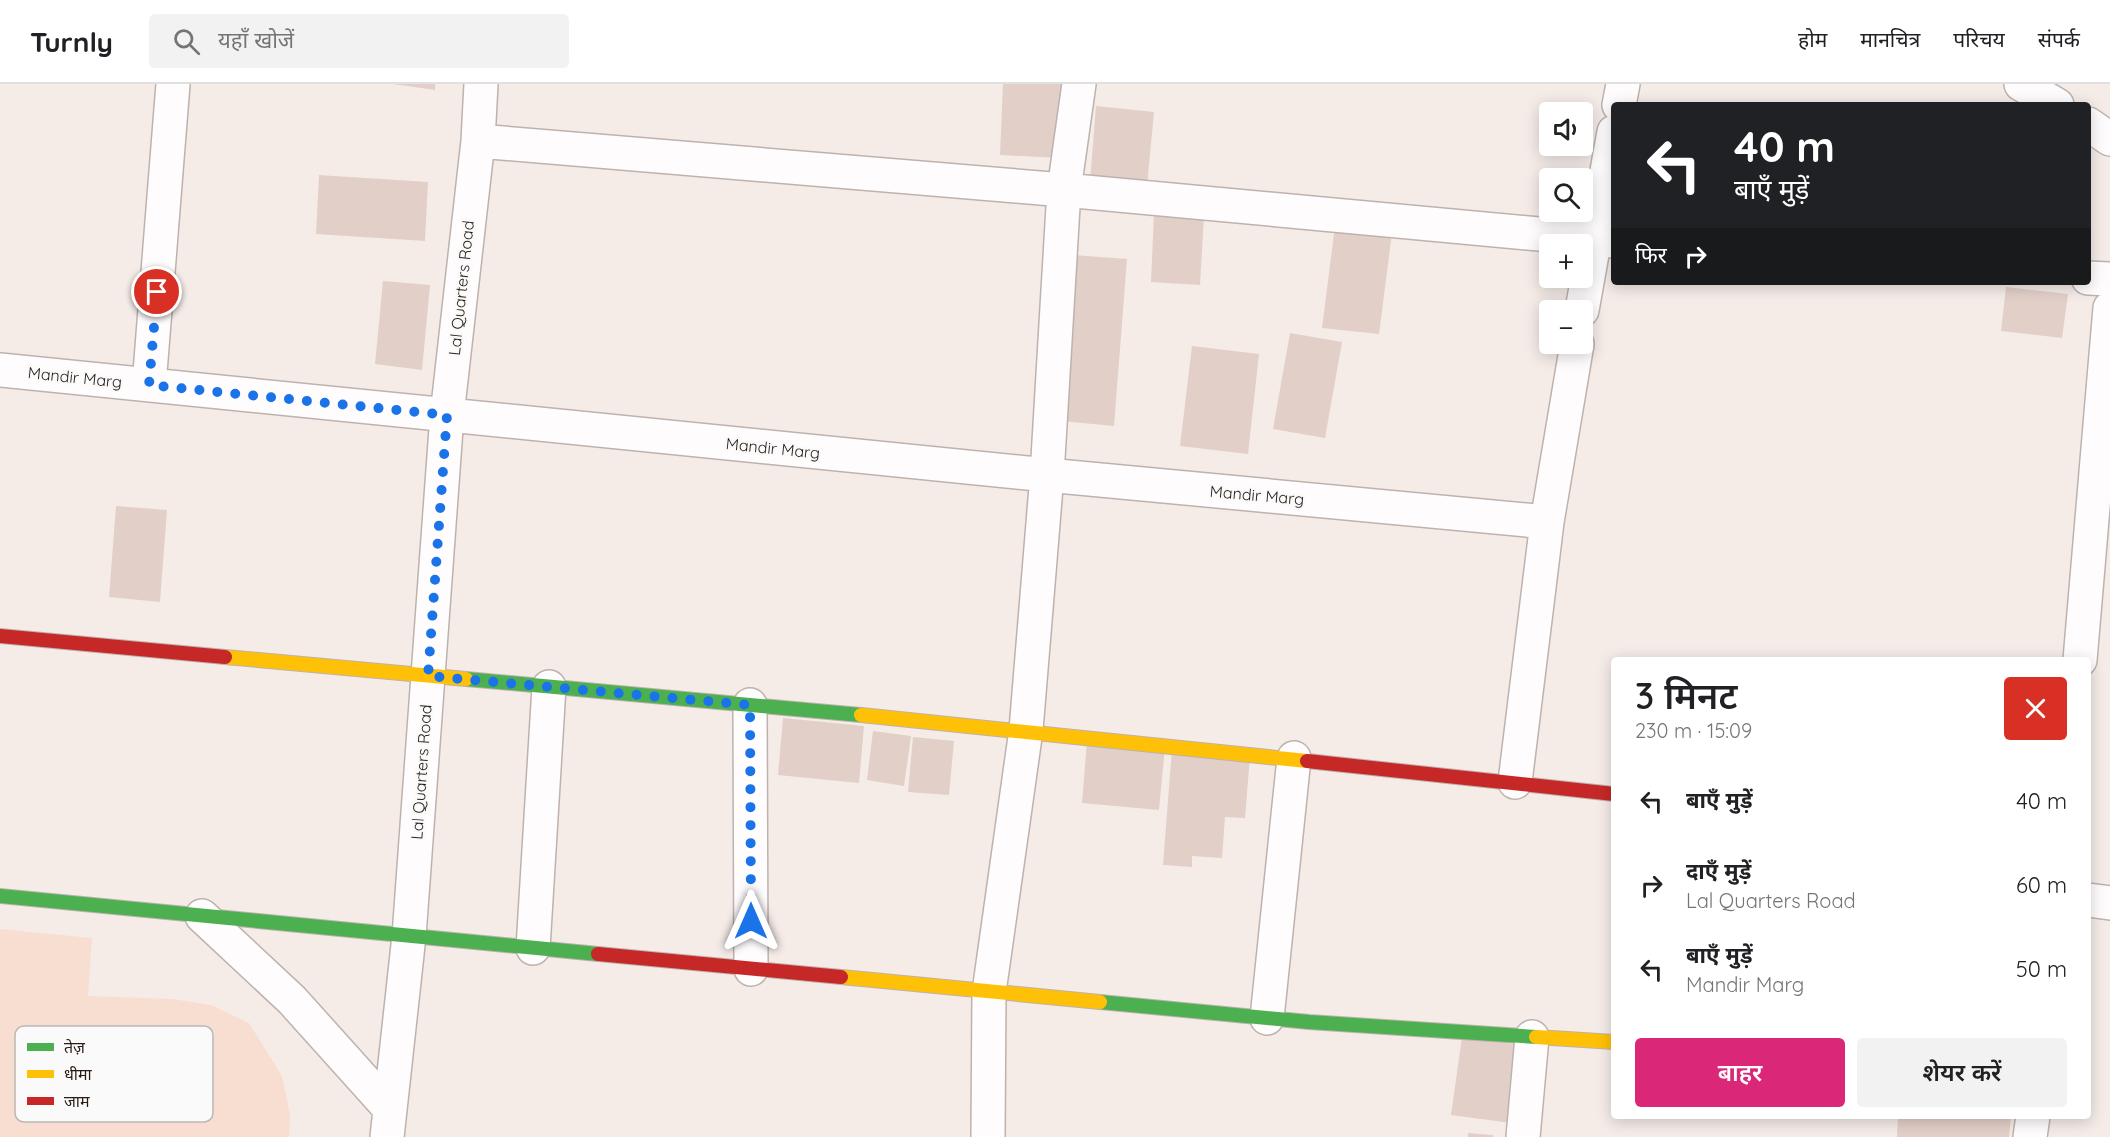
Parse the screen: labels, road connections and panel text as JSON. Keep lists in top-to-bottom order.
{
  "streets": {
    "street": ["Lal Quarters Road", "Mandir Marg"]
  },
  "crossings": [
    ["Lal Quarters Road", "Mandir Marg"]
  ],
  "legend": ["तेज़", "धीमा", "जाम"],
  "page": {
    "header": "Turnly",
    "search": "यहाँ खोजें",
    "nav": [
      "होम",
      "मानचित्र",
      "परिचय",
      "संपर्क"
    ],
    "map_buttons": ["+", "−"],
    "turn": ["40 m", "बाएँ मुड़ें"],
    "then": "फिर",
    "heading": ["3 मिनट", "230 m · 15:09"],
    "list": [
      {
        "name": "बाएँ मुड़ें",
        "value": "40 m"
      },
      {
        "name": "दाएँ मुड़ें",
        "note": "Lal Quarters Road",
        "value": "60 m"
      },
      {
        "name": "बाएँ मुड़ें",
        "note": "Mandir Marg",
        "value": "50 m"
      }
    ],
    "buttons": ["बाहर", "शेयर करें"]
  }
}
